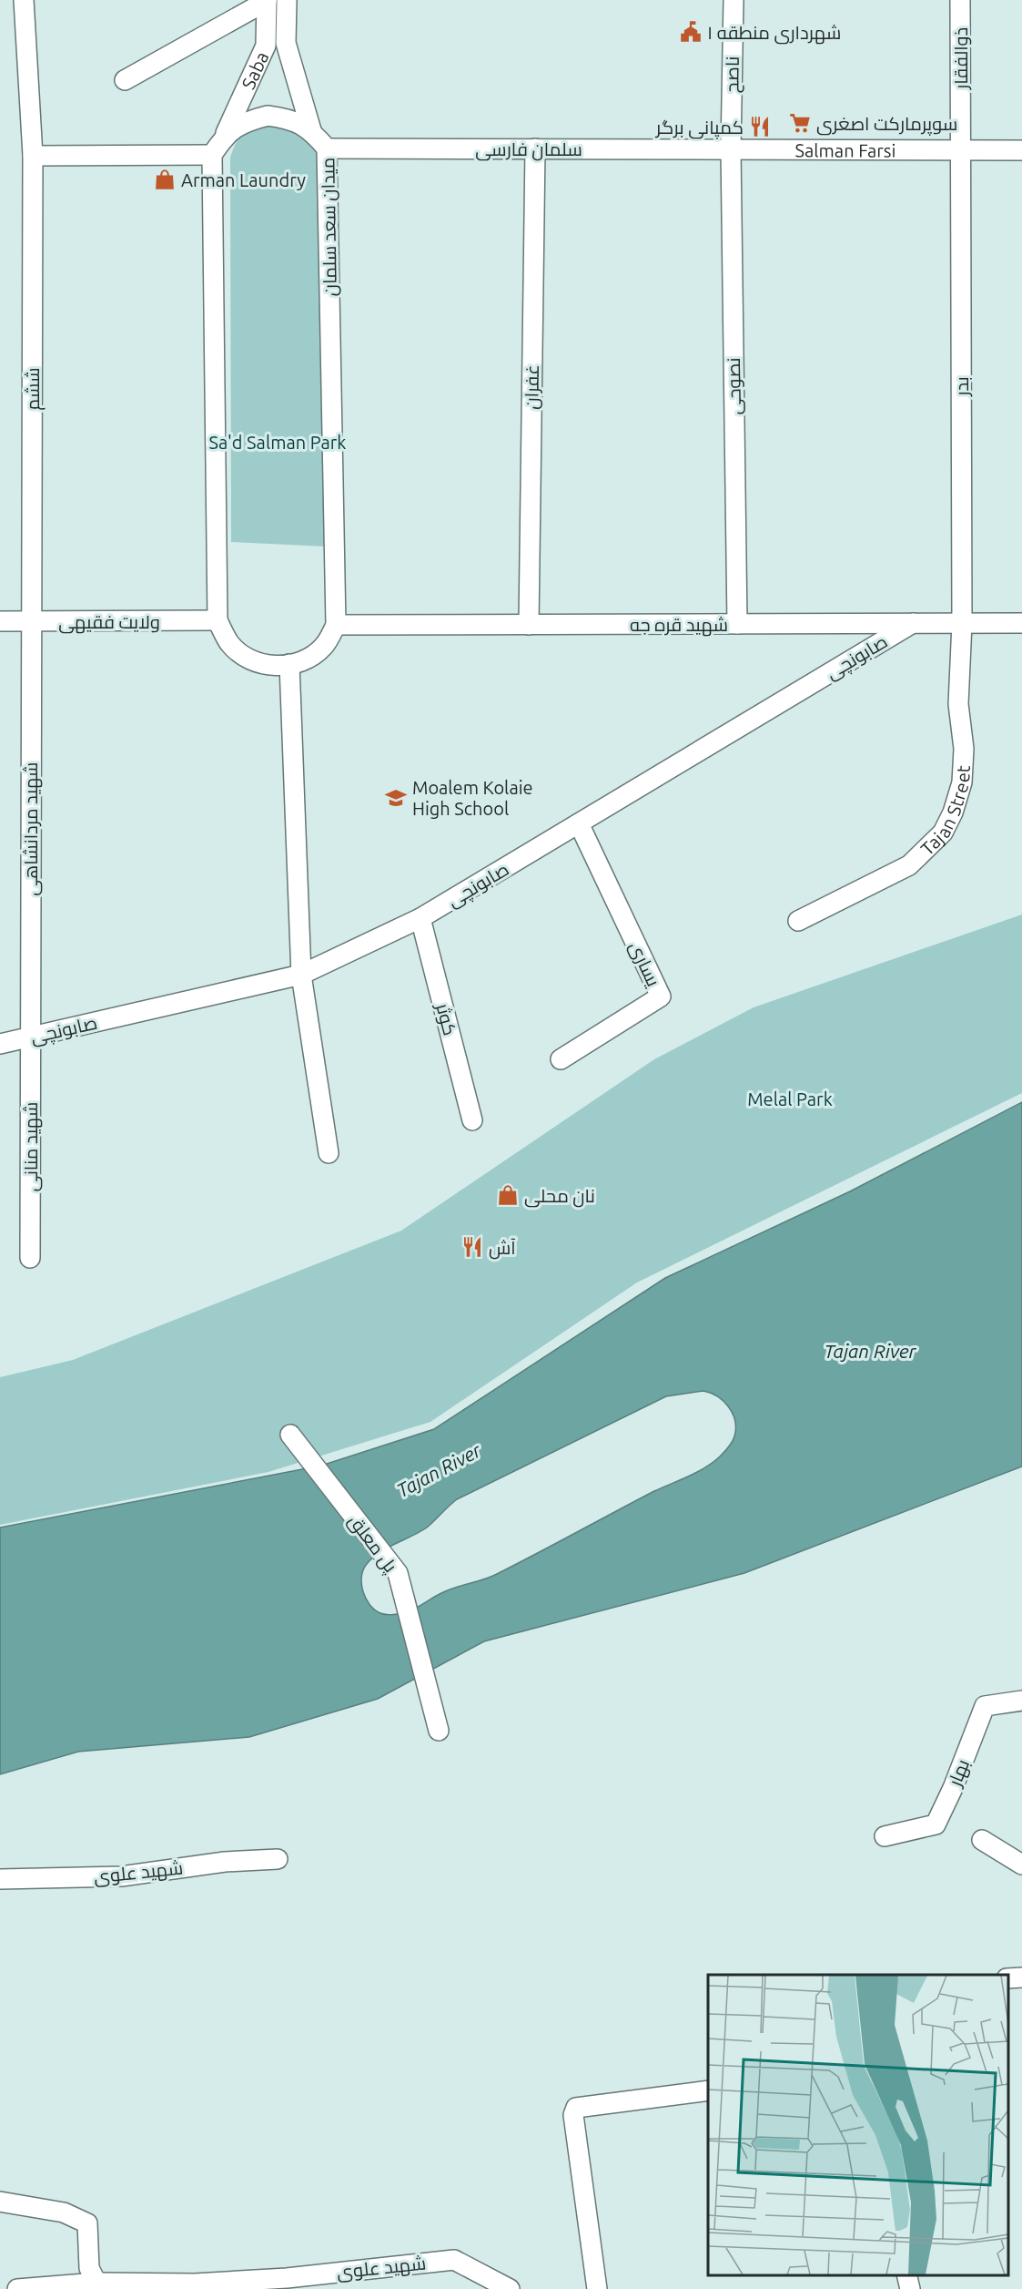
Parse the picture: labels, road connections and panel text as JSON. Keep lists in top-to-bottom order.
{
  "streets": {
    "street": [
      "ذوالفقار",
      "Saba",
      "ناصح",
      "سلمان فارسی",
      "Salman Farsi",
      "میدان سعد سلمان",
      "نصوحی",
      "بدر",
      "غفران",
      "ششم",
      "ولایت فقیهی",
      "شهید قره جه",
      "صابونچی",
      "Tajan Street",
      "شهید مردانشاهی",
      "یساری",
      "کوثر",
      "شهید منانی",
      "پل معلق",
      "بهار",
      "شهید علوی"
    ]
  },
  "crossings": [
    ["ذوالفقار", "Salman Farsi"],
    ["ذوالفقار", "بدر"],
    ["Saba", "میدان سعد سلمان"],
    ["ناصح", "سلمان فارسی"],
    ["ناصح", "Salman Farsi"],
    ["ناصح", "نصوحی"],
    ["سلمان فارسی", "Salman Farsi"],
    ["سلمان فارسی", "میدان سعد سلمان"],
    ["سلمان فارسی", "نصوحی"],
    ["سلمان فارسی", "غفران"],
    ["Salman Farsi", "نصوحی"],
    ["Salman Farsi", "بدر"],
    ["میدان سعد سلمان", "شهید قره جه"],
    ["نصوحی", "شهید قره جه"],
    ["بدر", "شهید قره جه"],
    ["بدر", "Tajan Street"],
    ["غفران", "شهید قره جه"],
    ["ششم", "ولایت فقیهی"],
    ["ششم", "شهید مردانشاهی"],
    ["ولایت فقیهی", "شهید مردانشاهی"],
    ["شهید قره جه", "صابونچی"],
    ["شهید قره جه", "Tajan Street"],
    ["صابونچی", "شهید مردانشاهی"],
    ["صابونچی", "یساری"],
    ["صابونچی", "کوثر"],
    ["صابونچی", "شهید منانی"],
    ["شهید مردانشاهی", "شهید منانی"]
  ],
  "water": ["Tajan River"],
  "parks": ["Sa'd Salman Park", "Melal Park"],
  "places": {
    "public building": ["شهرداری منطقه ۱"],
    "supermarket": ["سوپرمارکت اصغری"],
    "restaurant": ["کمپانی برگر", "آش"],
    "shop": ["Arman Laundry", "نان محلی"],
    "school or university": ["Moalem Kolaie High School"]
  }
}
